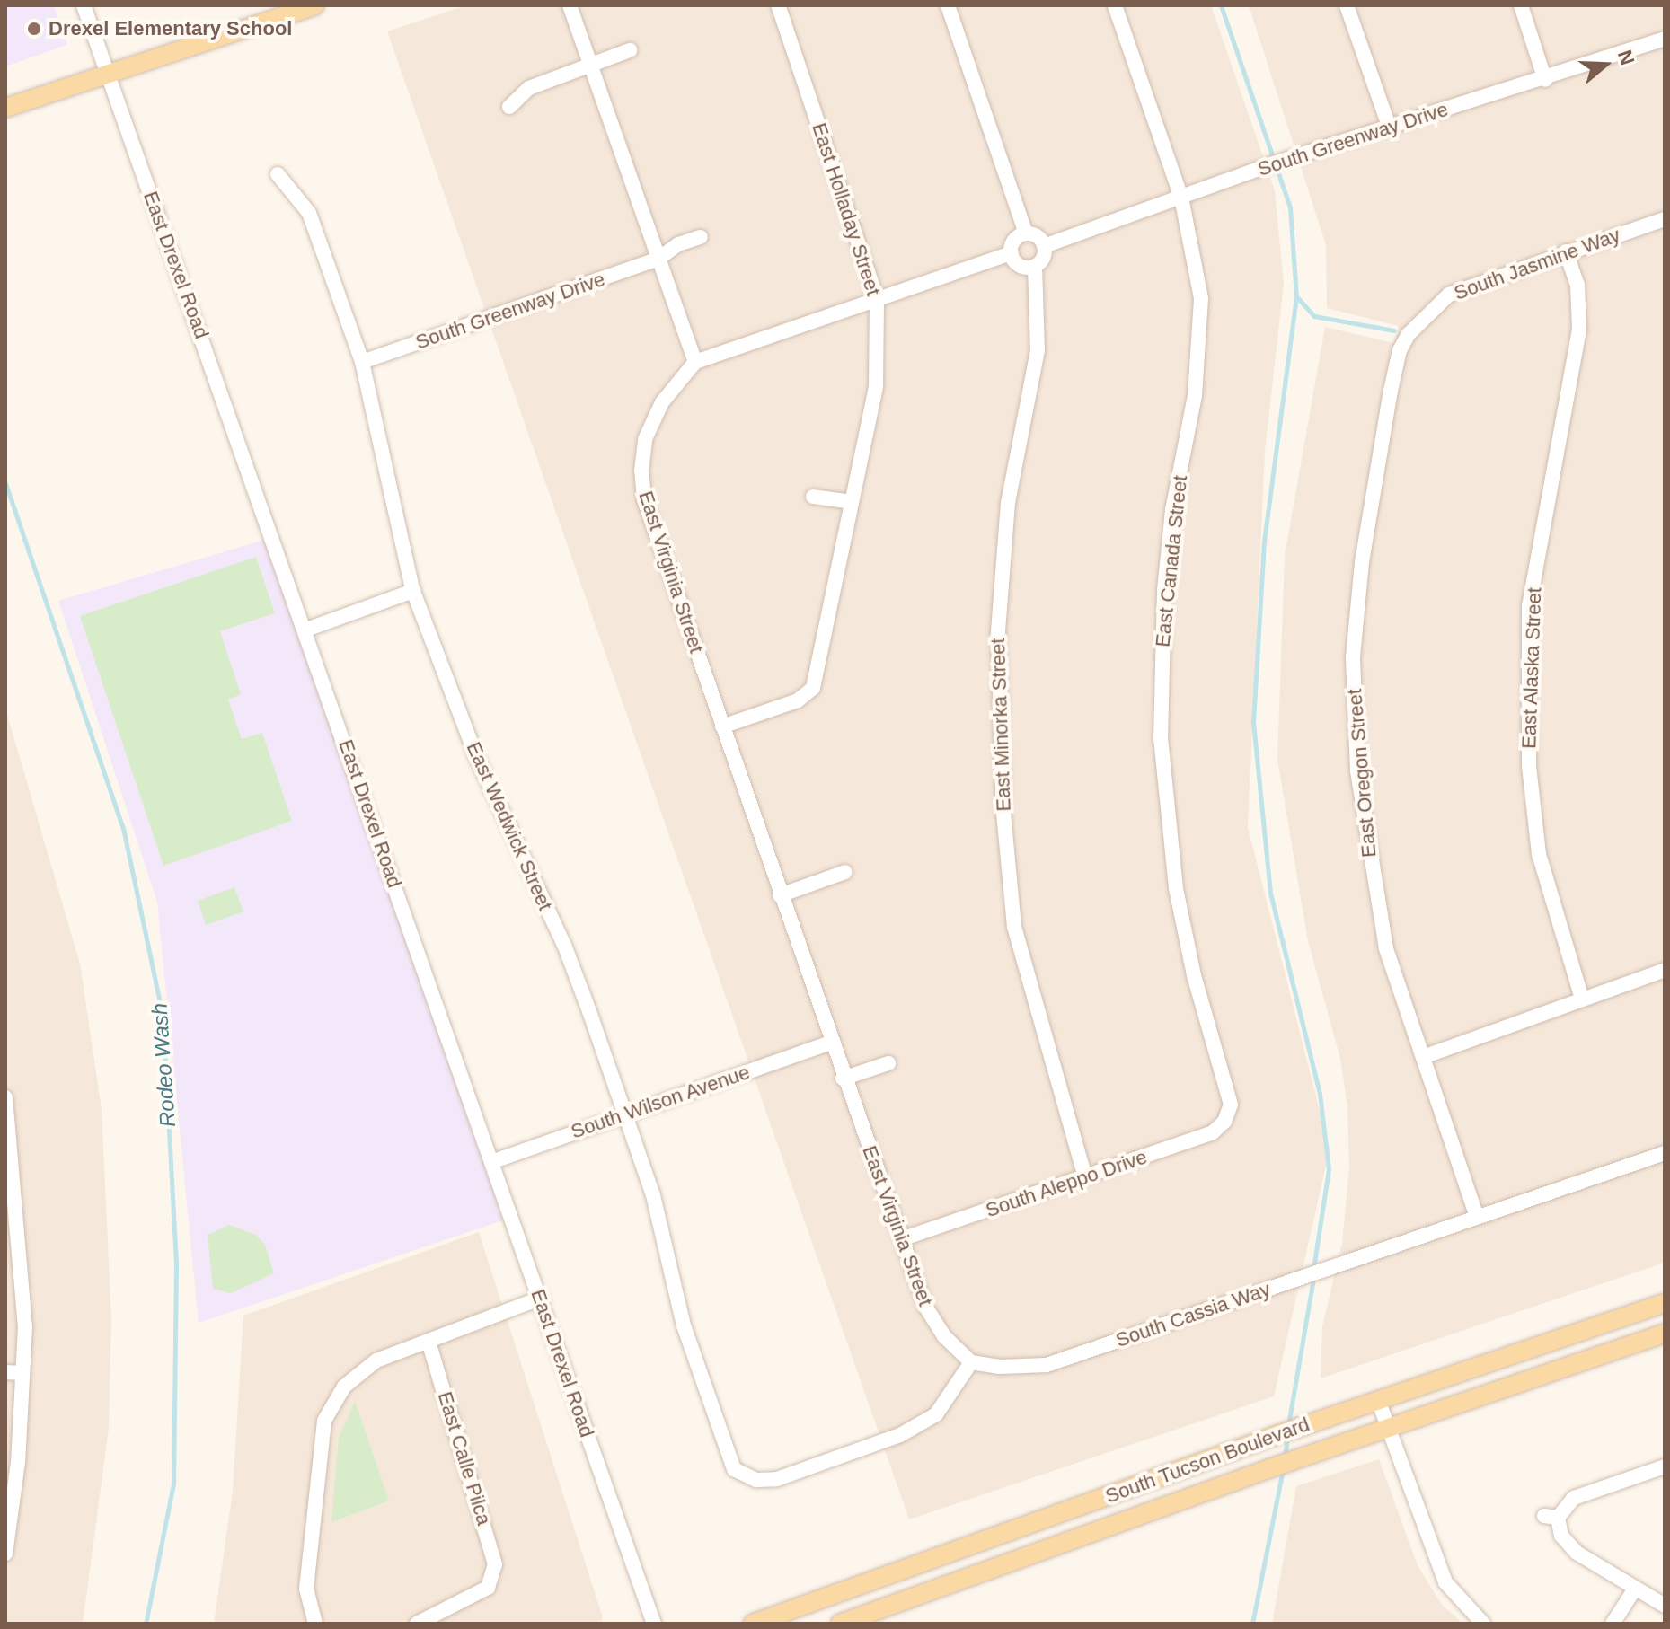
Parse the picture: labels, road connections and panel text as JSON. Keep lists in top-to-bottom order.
{
  "streets": {
    "main road": ["South Tucson Boulevard"],
    "street": [
      "South Greenway Drive",
      "East Holladay Street",
      "South Jasmine Way",
      "East Drexel Road",
      "East Canada Street",
      "East Virginia Street",
      "East Alaska Street",
      "East Minorka Street",
      "East Oregon Street",
      "East Wedwick Street",
      "South Wilson Avenue",
      "South Aleppo Drive",
      "South Cassia Way",
      "East Calle Pilca"
    ]
  },
  "crossings": [
    ["South Greenway Drive", "East Canada Street"],
    ["South Greenway Drive", "East Minorka Street"],
    ["South Greenway Drive", "East Wedwick Street"],
    ["East Holladay Street", "East Virginia Street"],
    ["South Jasmine Way", "East Alaska Street"],
    ["South Jasmine Way", "East Oregon Street"],
    ["East Drexel Road", "South Wilson Avenue"],
    ["East Canada Street", "South Aleppo Drive"],
    ["East Virginia Street", "East Wedwick Street"],
    ["East Virginia Street", "South Wilson Avenue"],
    ["East Virginia Street", "South Aleppo Drive"],
    ["East Virginia Street", "South Cassia Way"],
    ["East Minorka Street", "South Aleppo Drive"],
    ["East Oregon Street", "South Cassia Way"],
    ["East Wedwick Street", "South Wilson Avenue"],
    ["East Wedwick Street", "South Cassia Way"]
  ],
  "water": ["Rodeo Wash"],
  "places": ["Drexel Elementary School"],
  "north": "right"
}
